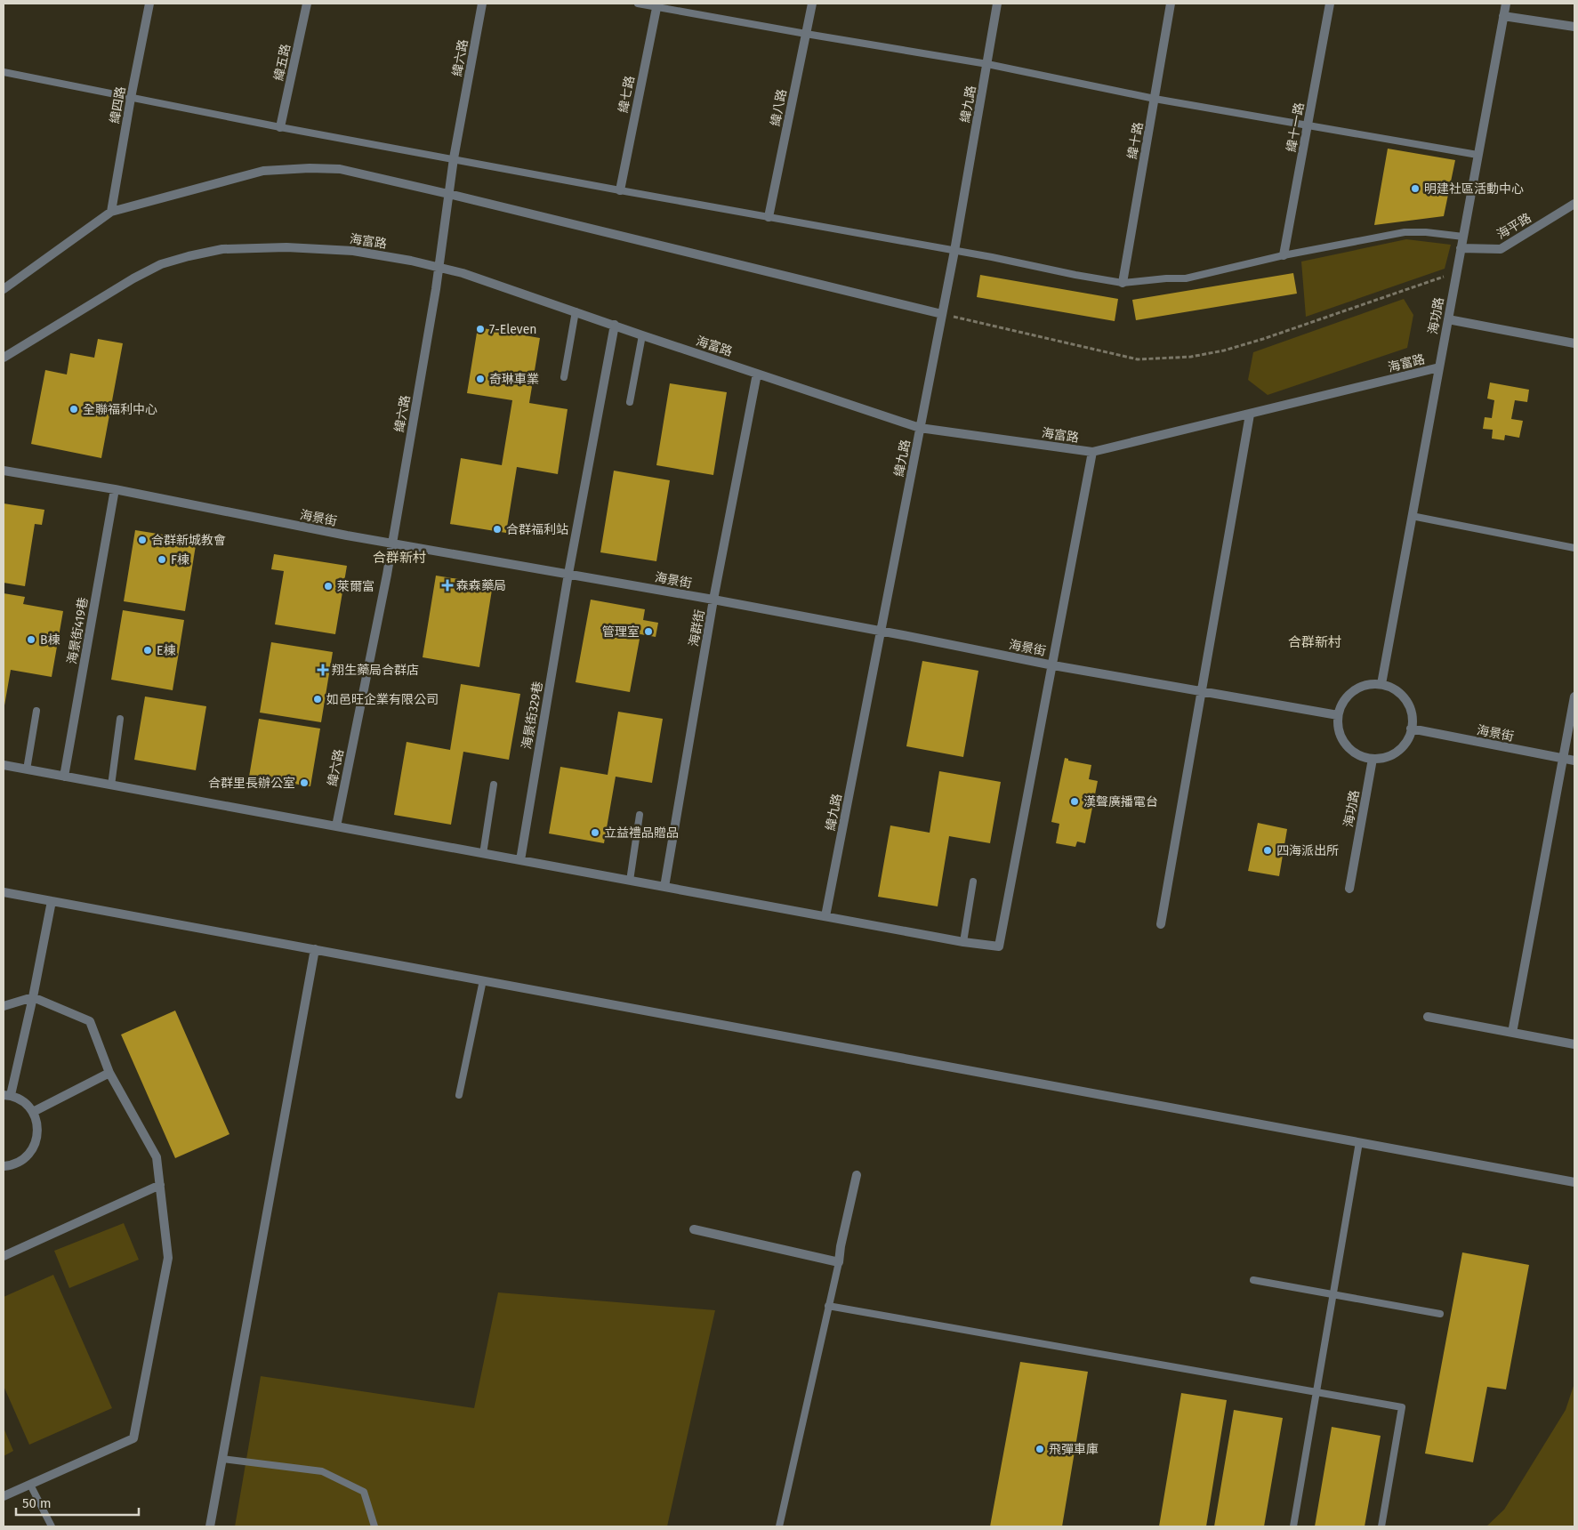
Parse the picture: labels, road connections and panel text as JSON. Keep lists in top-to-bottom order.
{
  "streets": {
    "street": [
      "緯六路",
      "緯五路",
      "緯七路",
      "緯九路",
      "緯四路",
      "緯八路",
      "緯十一路",
      "緯十路",
      "海平路",
      "海富路",
      "海功路",
      "海景街",
      "海群街",
      "海景街419巷",
      "海景街329巷"
    ]
  },
  "crossings": [
    ["緯六路", "海富路"],
    ["緯六路", "海景街"],
    ["緯九路", "海富路"],
    ["緯九路", "海景街"],
    ["海平路", "海功路"],
    ["海富路", "海功路"],
    ["海富路", "海群街"],
    ["海富路", "海景街329巷"],
    ["海功路", "海景街"],
    ["海景街", "海群街"],
    ["海景街", "海景街419巷"],
    ["海景街", "海景街329巷"]
  ],
  "districts": ["合群新村", "合群新村"],
  "places": {
    "other": [
      "明建社區活動中心",
      "7-Eleven",
      "奇琳車業",
      "全聯福利中心",
      "合群福利站",
      "合群新城教會",
      "F棟",
      "萊爾富",
      "管理室",
      "B棟",
      "E棟",
      "如邑旺企業有限公司",
      "合群里長辦公室",
      "漢聲廣播電台",
      "立益禮品贈品",
      "四海派出所",
      "飛彈車庫"
    ],
    "health": ["森森藥局", "翔生藥局合群店"]
  },
  "scale_bar": "50 m"
}
